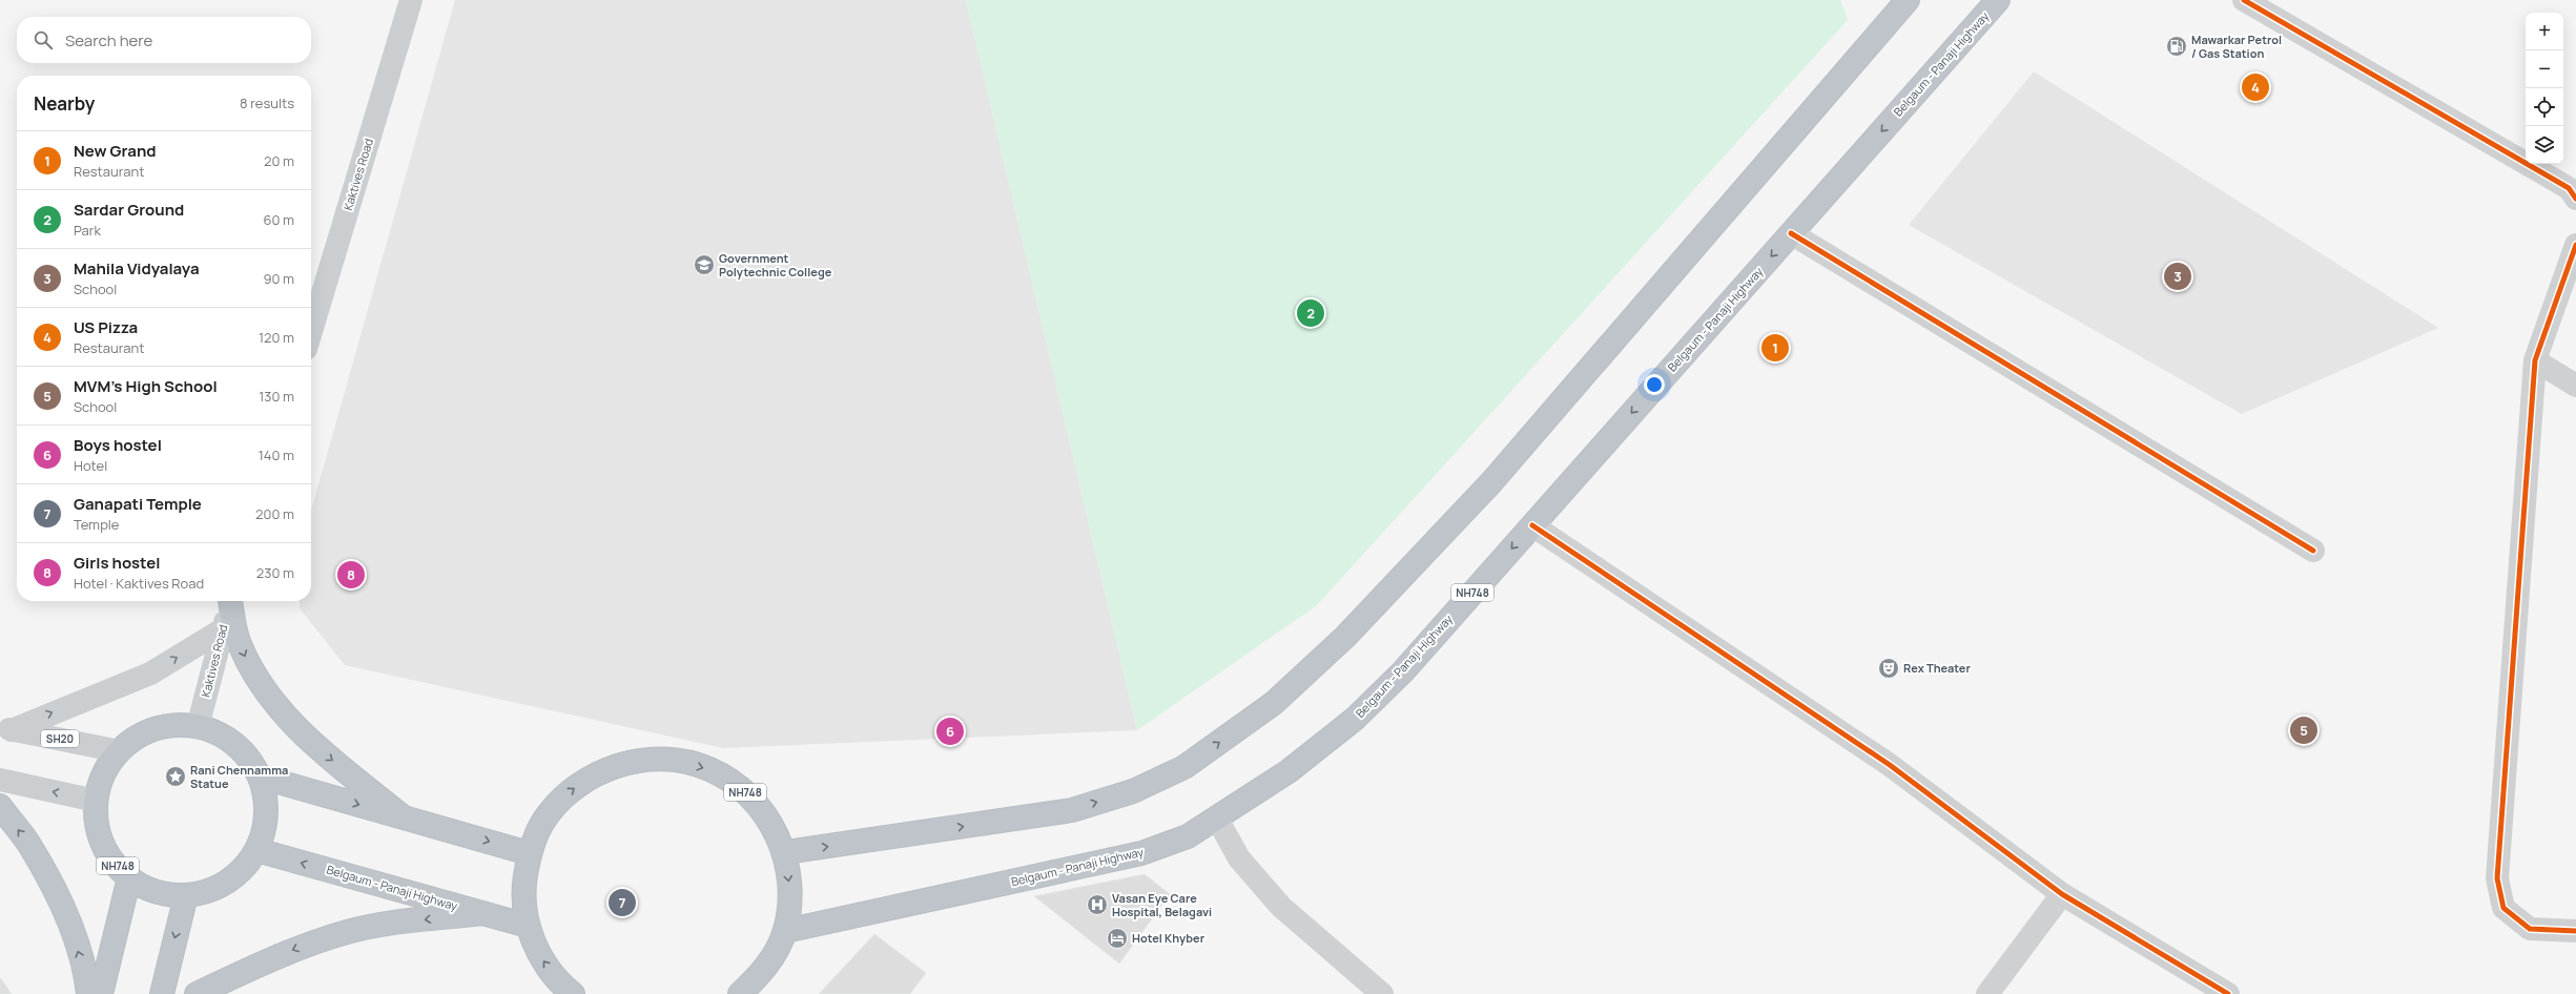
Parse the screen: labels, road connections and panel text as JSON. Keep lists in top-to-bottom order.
{
  "streets": {
    "highway": ["Belgaum - Panaji Highway", "NH748"],
    "main road": ["Kaktives Road", "SH20"]
  },
  "crossings": [
    ["Belgaum - Panaji Highway", "NH748"],
    ["Kaktives Road", "NH748"],
    ["NH748", "SH20"]
  ],
  "places": {
    "fuel station": ["Mawarkar Petrol / Gas Station"],
    "school or university": ["Government Polytechnic College"],
    "theatre": ["Rex Theater"],
    "place": ["Rani Chennamma Statue"],
    "hospital": ["Vasan Eye Care Hospital, Belagavi"],
    "hotel": ["Hotel Khyber"]
  },
  "page": {
    "map_buttons": ["+", "−"],
    "search": "Search here",
    "pins": [
      "4",
      "3",
      "2",
      "1",
      "8",
      "5",
      "6",
      "7"
    ],
    "heading": ["Nearby", "8 results"],
    "list": [
      {
        "mark": "1",
        "name": "New Grand",
        "note": "Restaurant",
        "value": "20 m"
      },
      {
        "mark": "2",
        "name": "Sardar Ground",
        "note": "Park",
        "value": "60 m"
      },
      {
        "mark": "3",
        "name": "Mahila Vidyalaya",
        "note": "School",
        "value": "90 m"
      },
      {
        "mark": "4",
        "name": "US Pizza",
        "note": "Restaurant",
        "value": "120 m"
      },
      {
        "mark": "5",
        "name": "MVM's High School",
        "note": "School",
        "value": "130 m"
      },
      {
        "mark": "6",
        "name": "Boys hostel",
        "note": "Hotel",
        "value": "140 m"
      },
      {
        "mark": "7",
        "name": "Ganapati Temple",
        "note": "Temple",
        "value": "200 m"
      },
      {
        "mark": "8",
        "name": "Girls hostel",
        "note": "Hotel · Kaktives Road",
        "value": "230 m"
      }
    ]
  }
}
